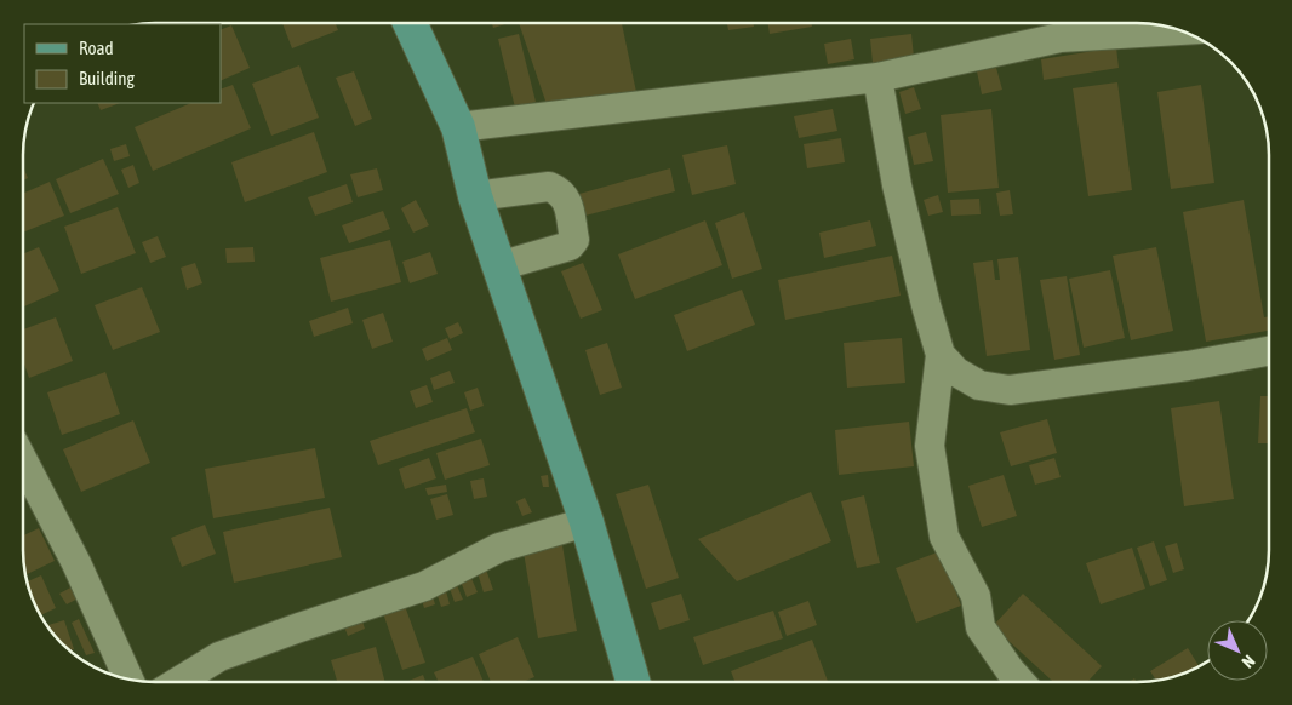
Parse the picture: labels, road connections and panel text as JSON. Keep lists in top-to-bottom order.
{
  "legend": ["Road", "Building"],
  "north": "bottom right"
}
